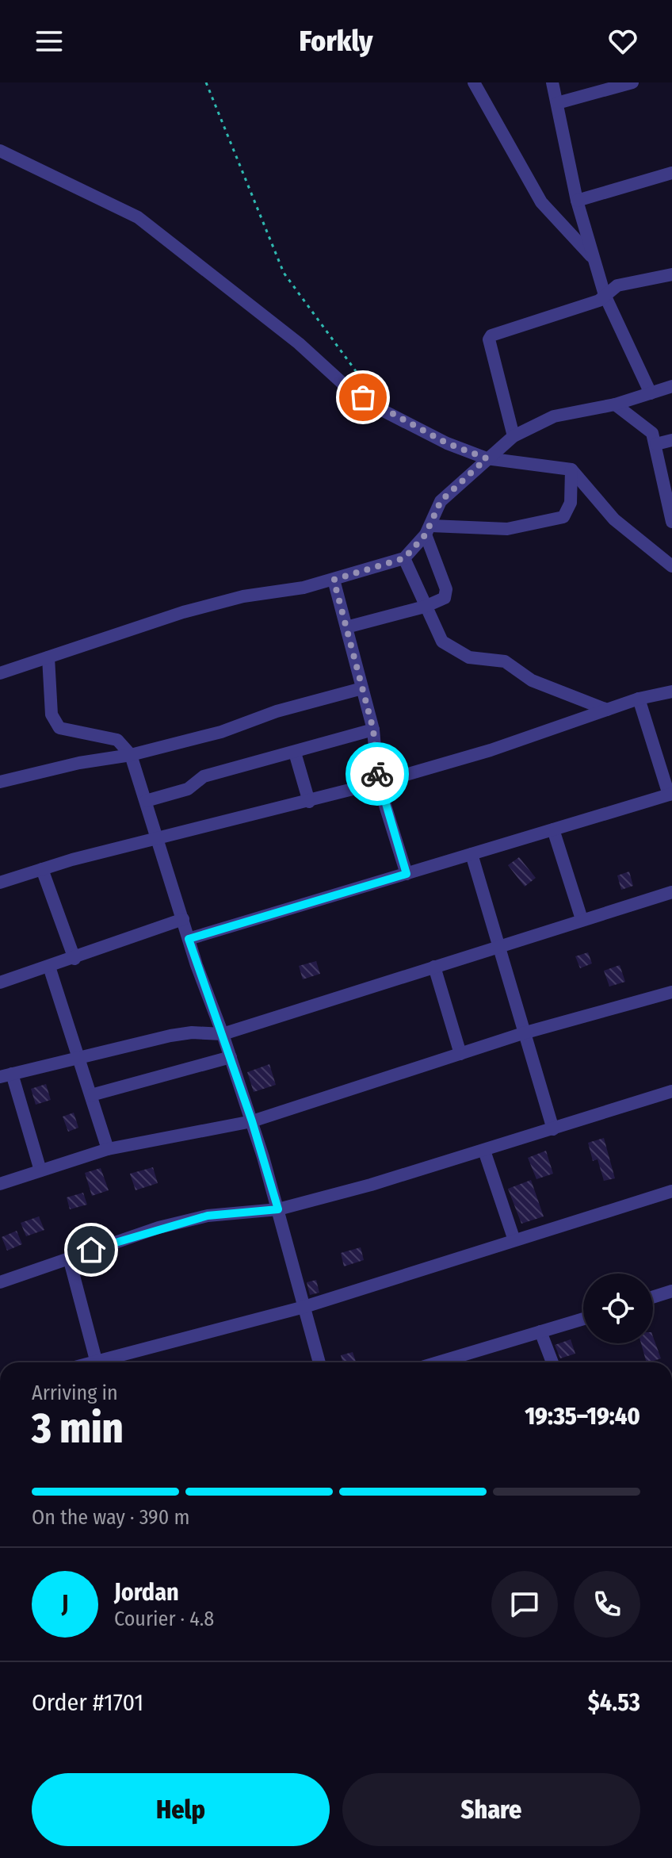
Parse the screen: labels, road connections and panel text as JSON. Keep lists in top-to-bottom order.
{
  "page": {
    "header": "Forkly",
    "heading": ["3 min", "Arriving in", "19:35–19:40"],
    "panel": [
      "Jordan",
      "Courier · 4.8",
      "Order #1701",
      "$4.53"
    ],
    "bar": "On the way · 390 m",
    "round": "J",
    "buttons": ["Help", "Share"]
  }
}
